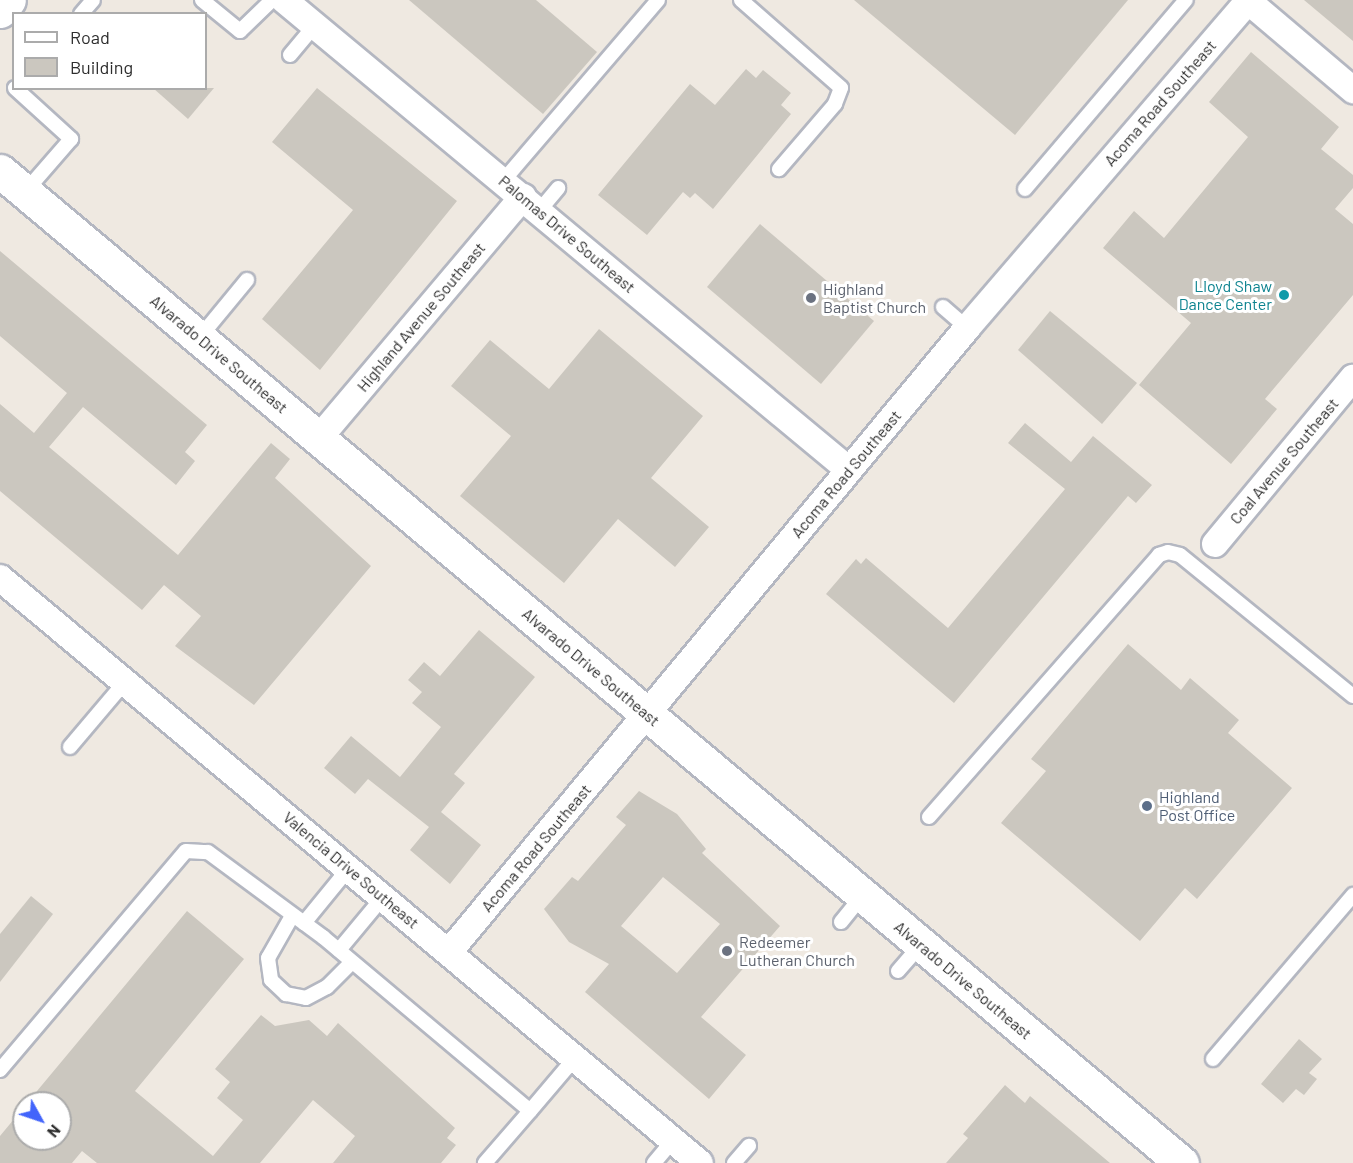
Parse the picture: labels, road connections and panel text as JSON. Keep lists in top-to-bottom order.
{
  "streets": {
    "street": [
      "Acoma Road Southeast",
      "Palomas Drive Southeast",
      "Highland Avenue Southeast",
      "Alvarado Drive Southeast",
      "Coal Avenue Southeast",
      "Valencia Drive Southeast"
    ]
  },
  "crossings": [
    ["Acoma Road Southeast", "Palomas Drive Southeast"],
    ["Acoma Road Southeast", "Alvarado Drive Southeast"],
    ["Acoma Road Southeast", "Valencia Drive Southeast"],
    ["Palomas Drive Southeast", "Highland Avenue Southeast"],
    ["Highland Avenue Southeast", "Alvarado Drive Southeast"]
  ],
  "places": [
    "Lloyd Shaw Dance Center",
    "Highland Baptist Church",
    "Highland Post Office",
    "Redeemer Lutheran Church"
  ],
  "legend": ["Road", "Building"],
  "north": "bottom right"
}
